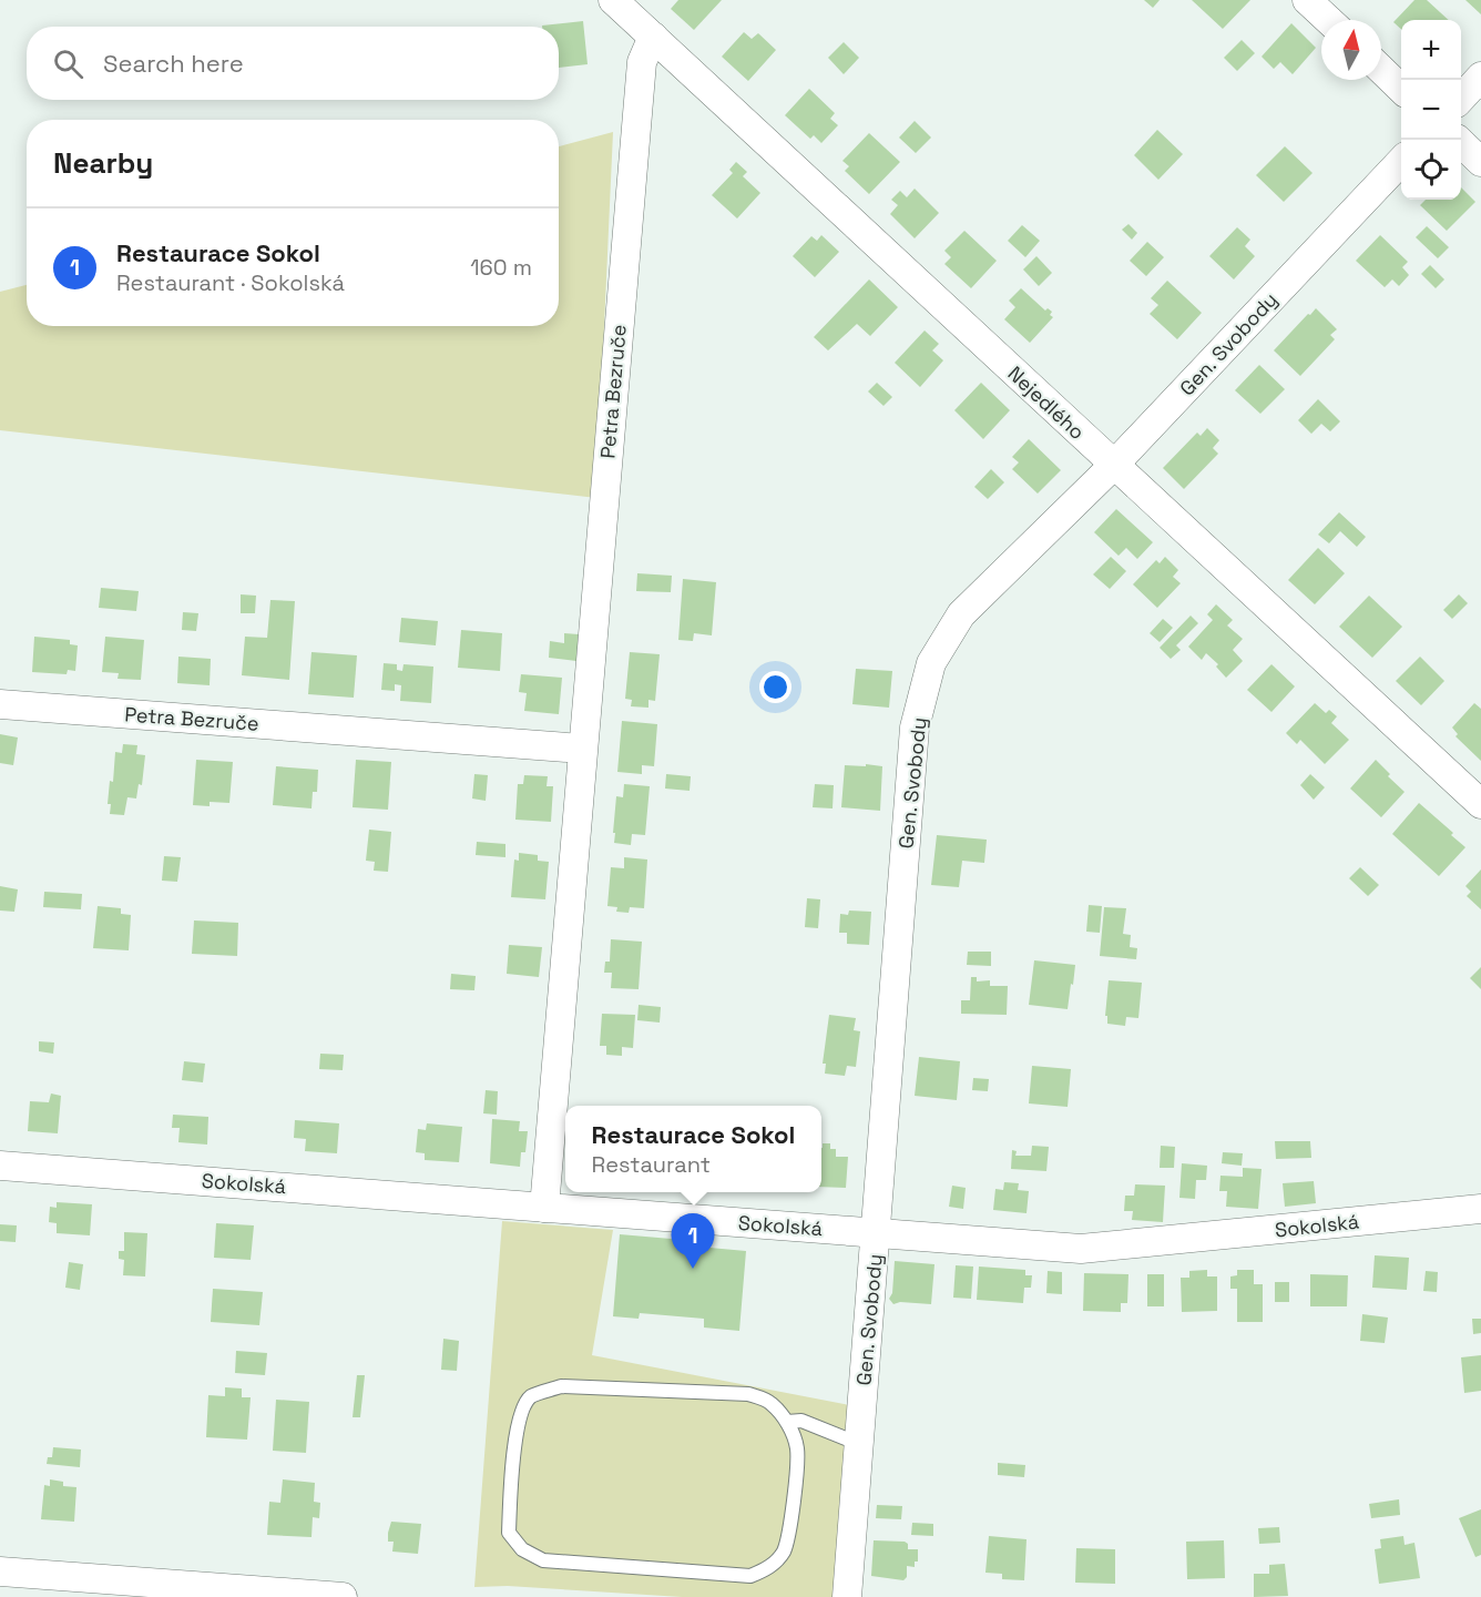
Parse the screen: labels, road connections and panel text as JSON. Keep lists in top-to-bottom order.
{
  "streets": {
    "street": [
      "Gen. Svobody",
      "Petra Bezruče",
      "Nejedlého",
      "Sokolská"
    ]
  },
  "crossings": [
    ["Gen. Svobody", "Nejedlého"],
    ["Gen. Svobody", "Sokolská"],
    ["Petra Bezruče", "Nejedlého"],
    ["Petra Bezruče", "Sokolská"]
  ],
  "north": "top",
  "page": {
    "map_buttons": ["+", "−"],
    "search": "Search here",
    "heading": "Nearby",
    "list": [
      {
        "mark": "1",
        "name": "Restaurace Sokol",
        "note": "Restaurant · Sokolská",
        "value": "160 m"
      }
    ],
    "popup": ["Restaurace Sokol", "Restaurant"],
    "pins": "1"
  }
}
